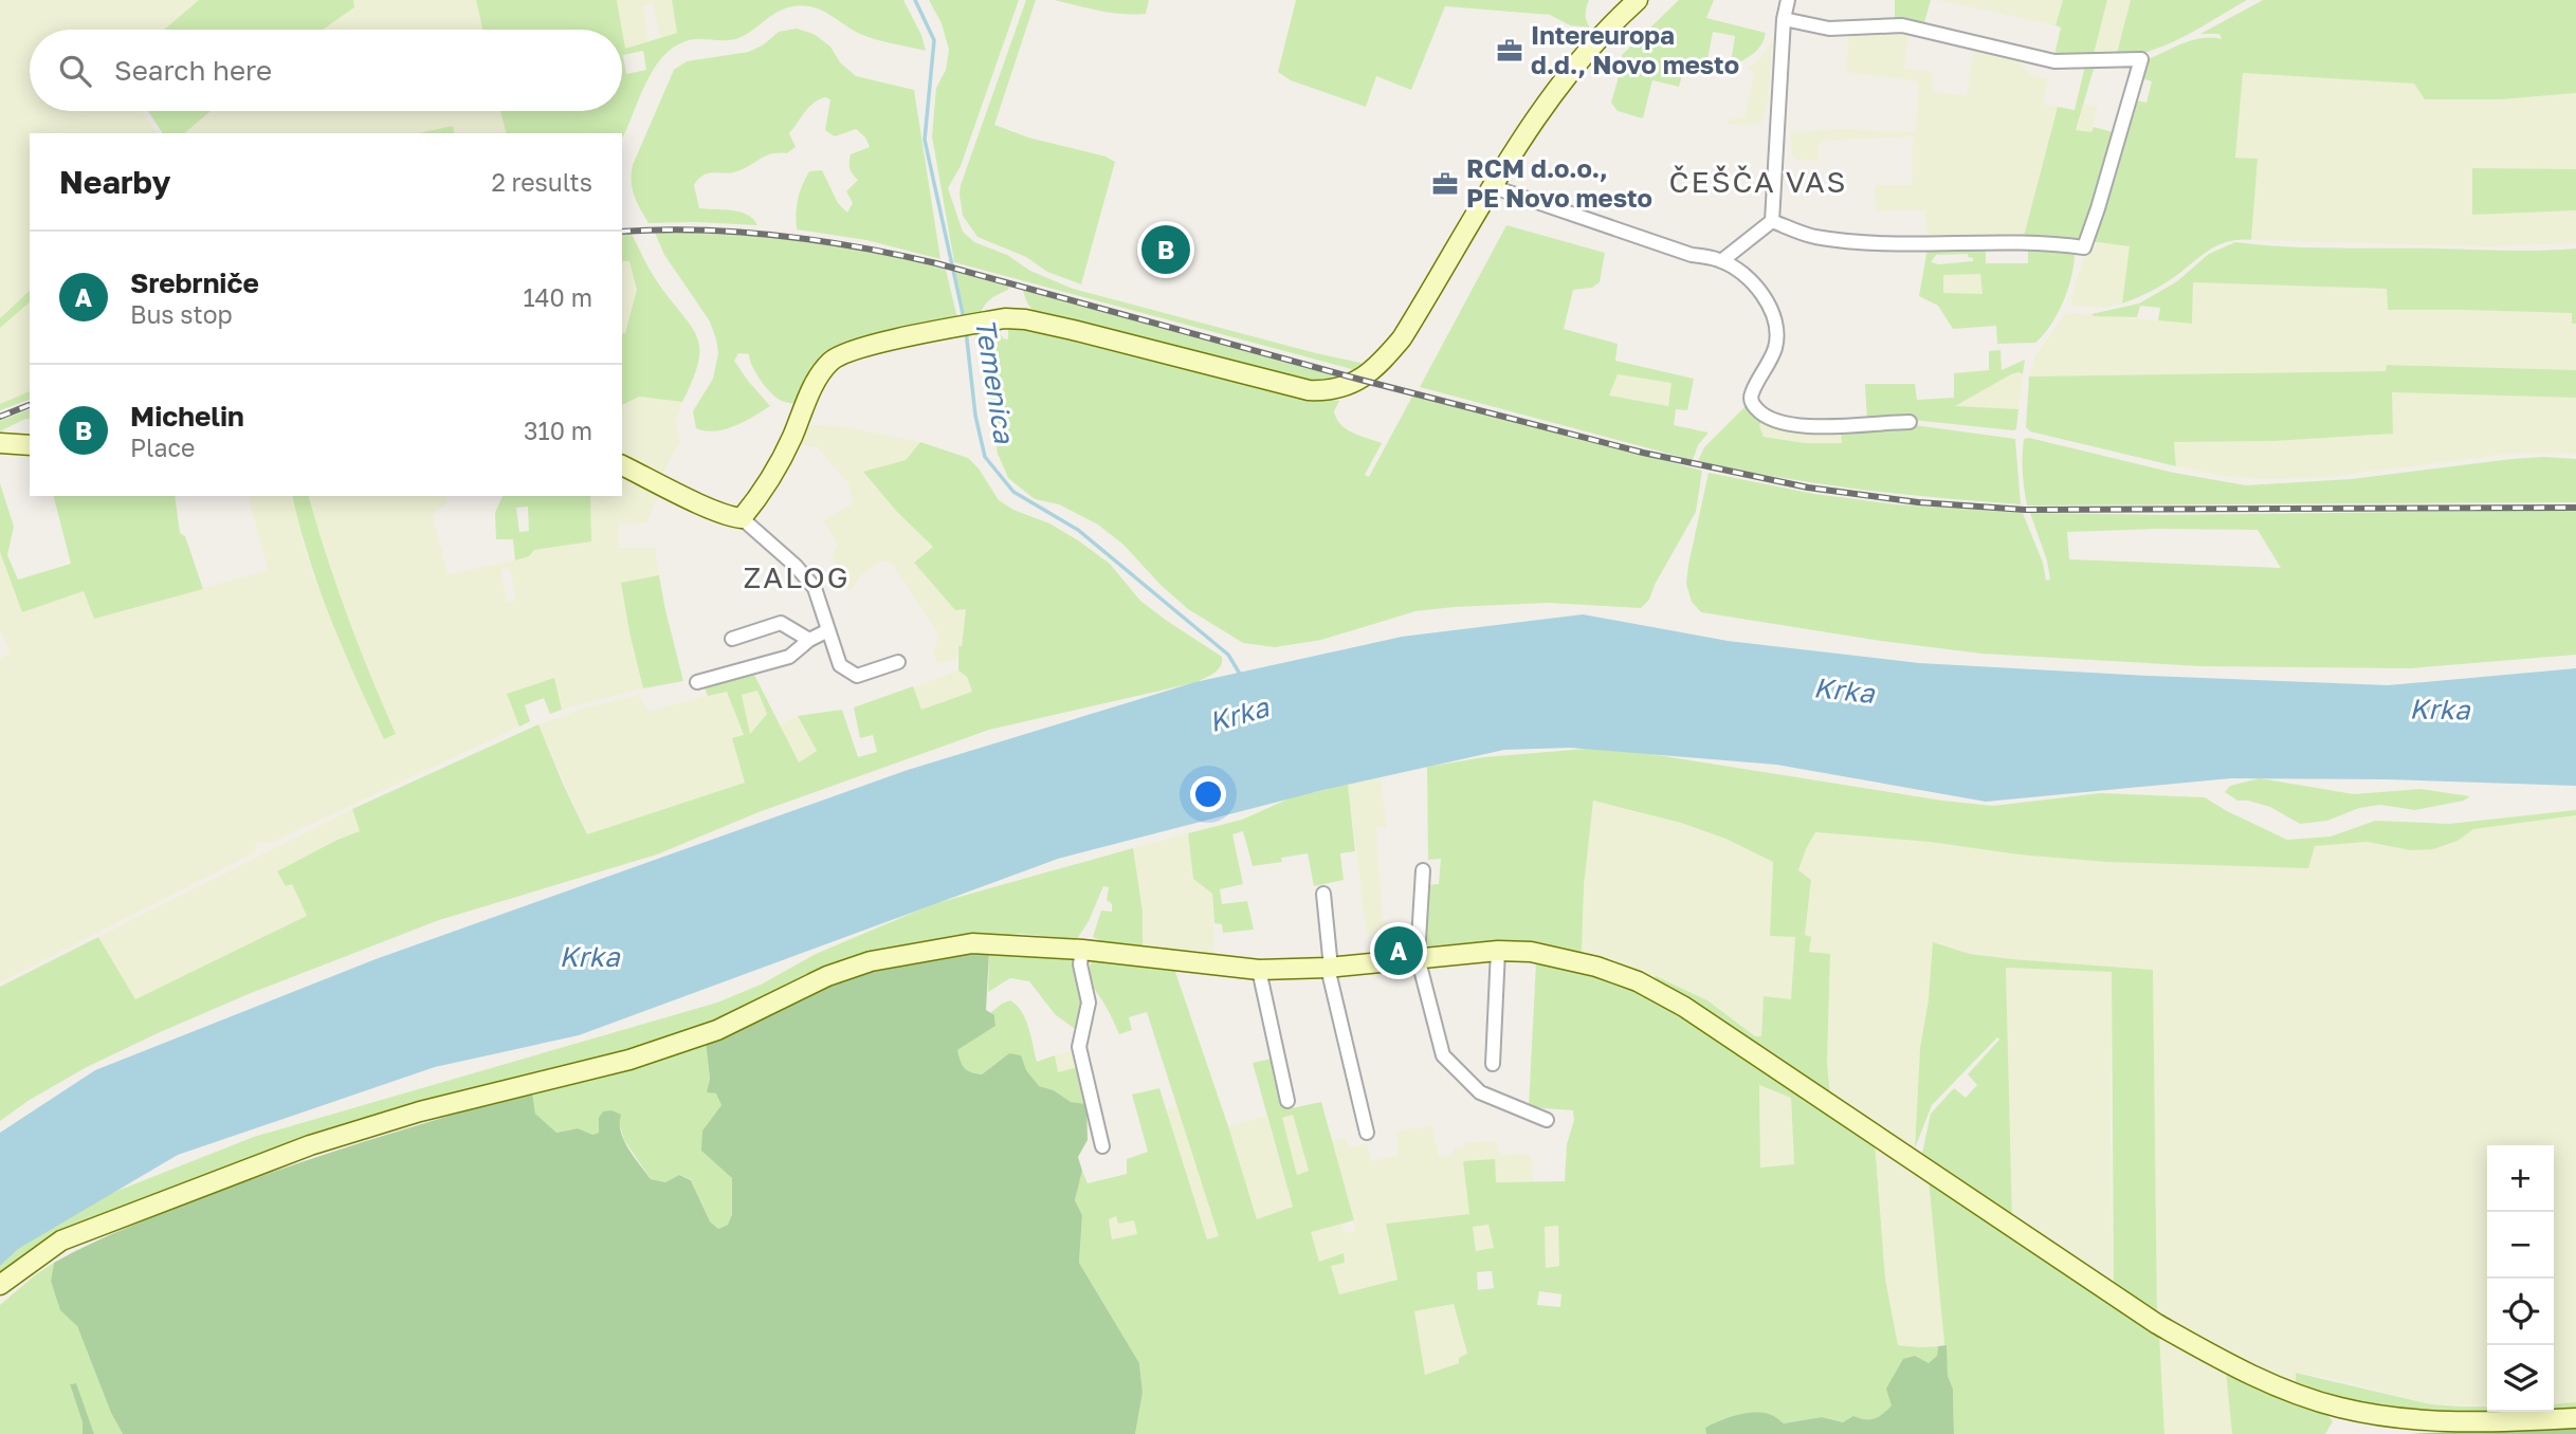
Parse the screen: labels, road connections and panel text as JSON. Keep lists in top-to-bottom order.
{
  "districts": ["ČEŠČA VAS", "ZALOG"],
  "water": ["Temenica", "Krka"],
  "places": {
    "office": ["Intereuropa d.d., Novo mesto", "RCM d.o.o., PE Novo mesto"]
  },
  "page": {
    "search": "Search here",
    "heading": ["Nearby", "2 results"],
    "pins": ["B", "A"],
    "list": [
      {
        "mark": "A",
        "name": "Srebrniče",
        "note": "Bus stop",
        "value": "140 m"
      },
      {
        "mark": "B",
        "name": "Michelin",
        "note": "Place",
        "value": "310 m"
      }
    ],
    "map_buttons": ["+", "−"]
  }
}
